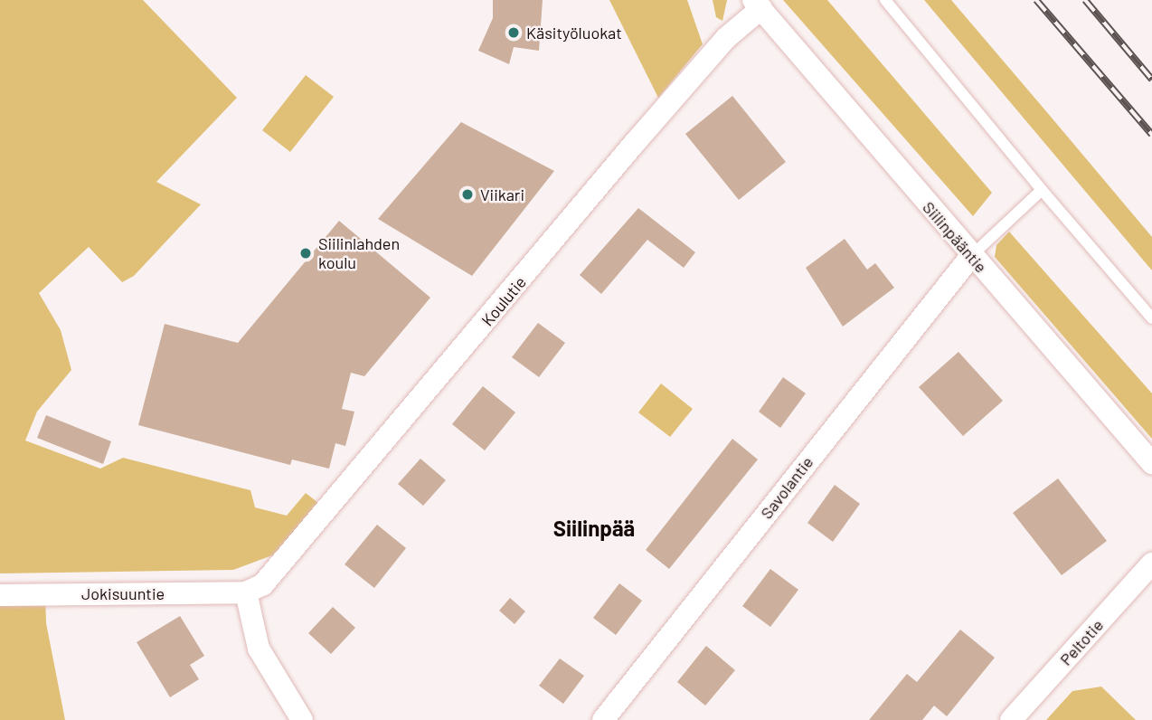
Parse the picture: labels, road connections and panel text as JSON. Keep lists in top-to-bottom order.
{
  "streets": {
    "street": [
      "Siilinpääntie",
      "Koulutie",
      "Savolantie",
      "Jokisuuntie",
      "Peltotie"
    ]
  },
  "crossings": [
    ["Siilinpääntie", "Koulutie"],
    ["Siilinpääntie", "Savolantie"],
    ["Koulutie", "Jokisuuntie"]
  ],
  "districts": ["Siilinpää"],
  "places": ["Käsityöluokat", "Viikari", "Siilinlahden koulu"]
}
